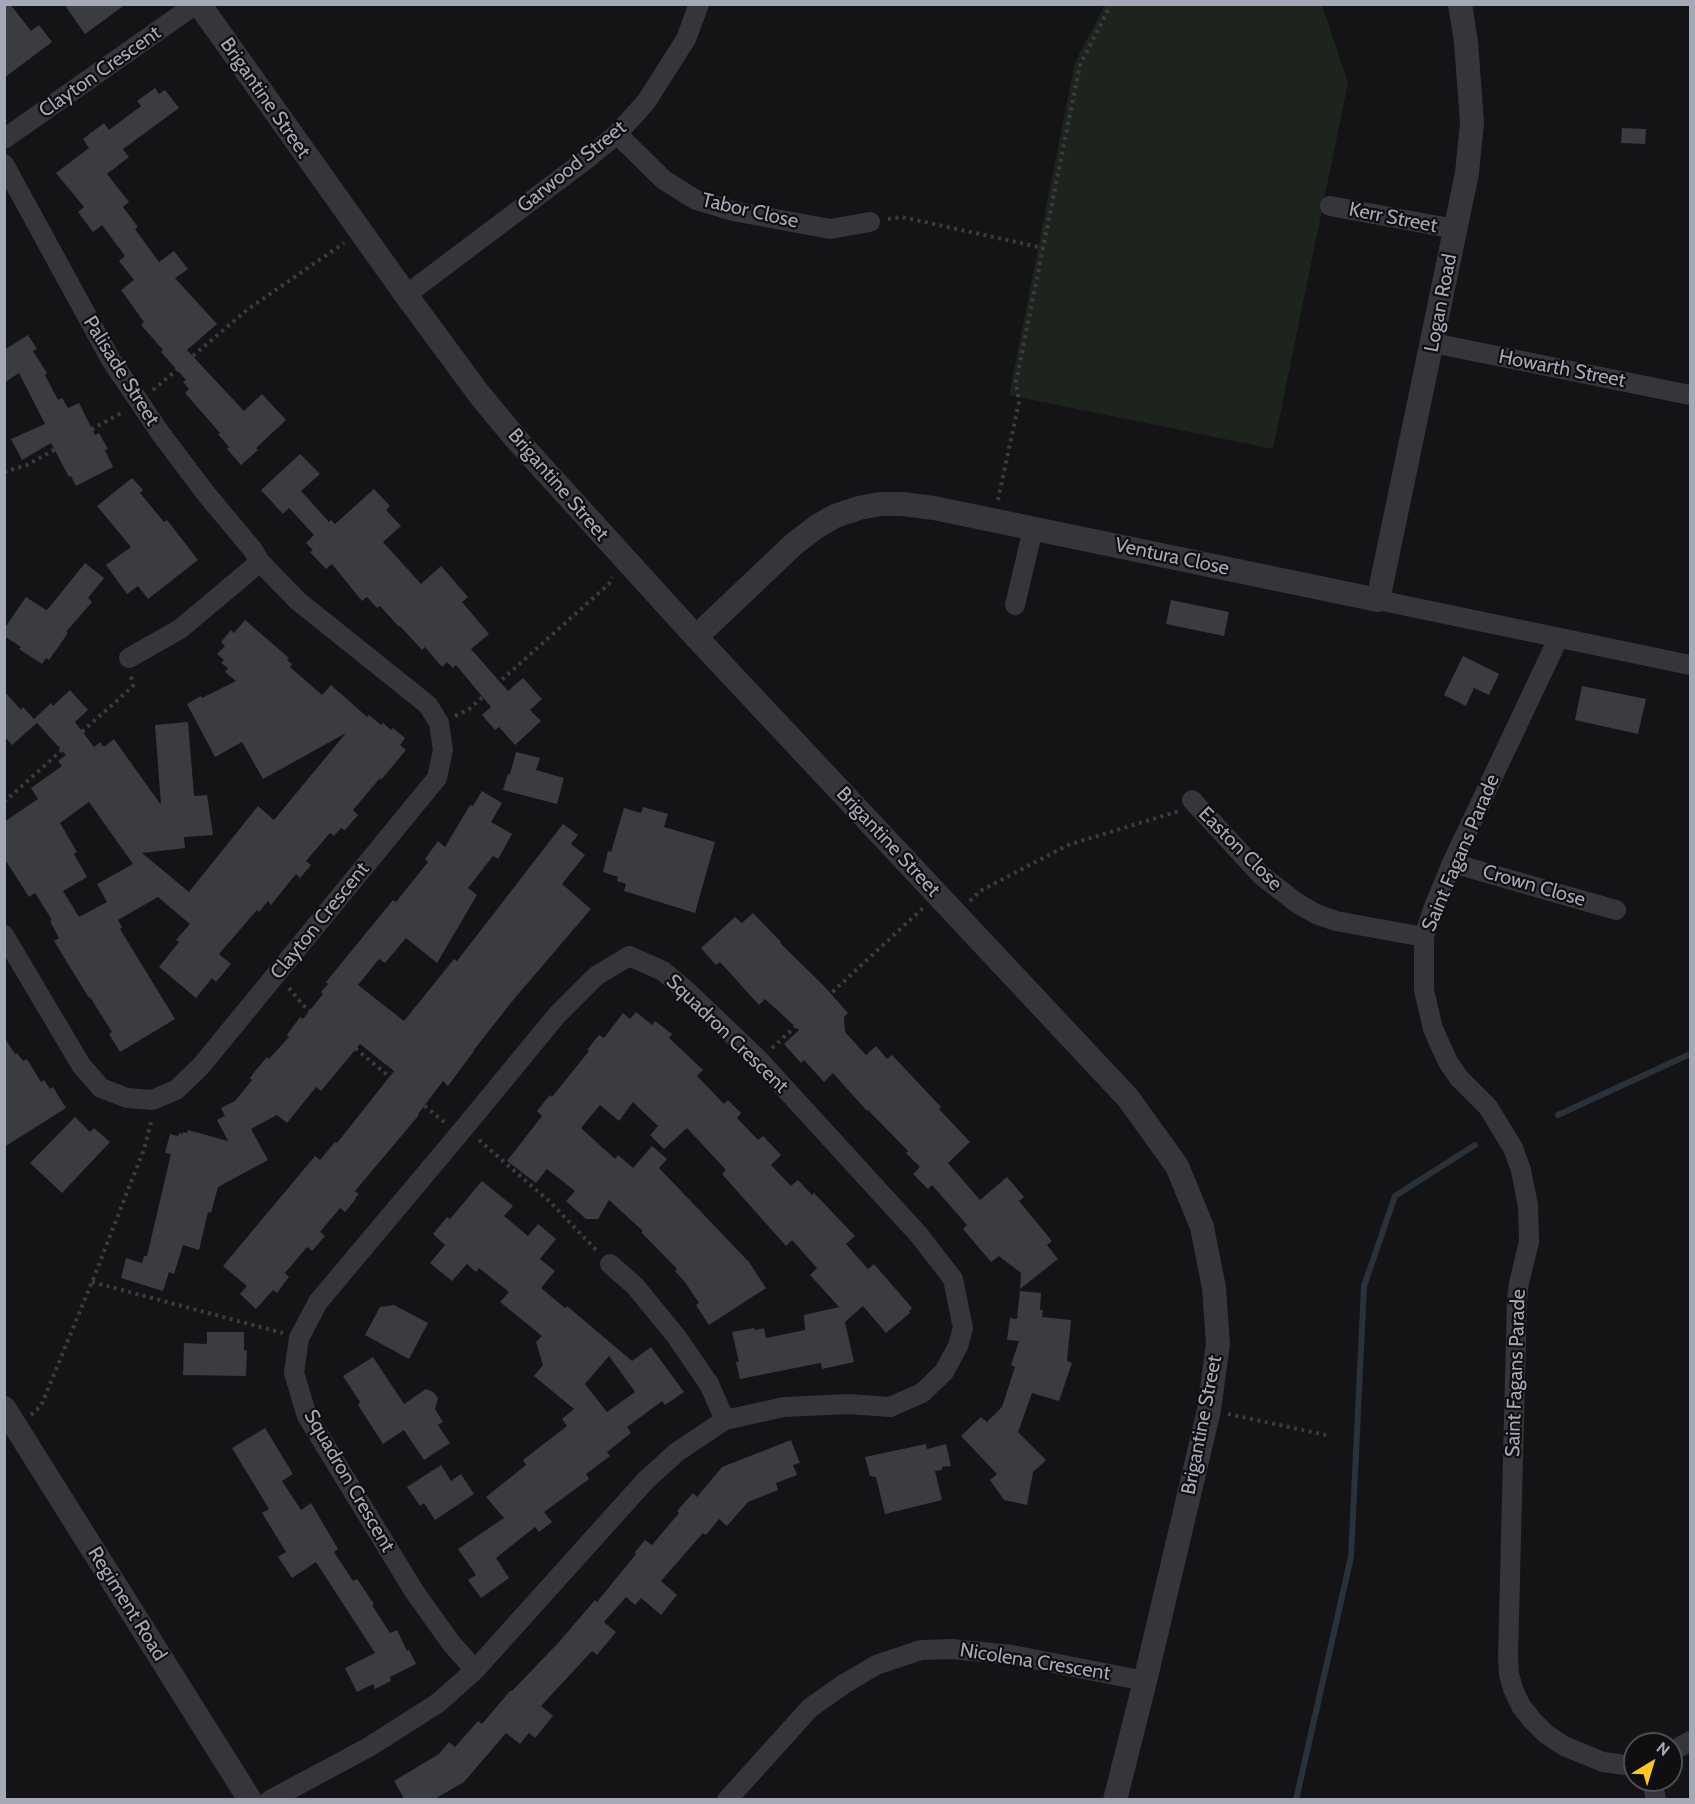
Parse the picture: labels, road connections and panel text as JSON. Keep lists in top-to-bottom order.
{
  "streets": {
    "street": [
      "Clayton Crescent",
      "Brigantine Street",
      "Garwood Street",
      "Tabor Close",
      "Kerr Street",
      "Logan Road",
      "Howarth Street",
      "Palisade Street",
      "Ventura Close",
      "Easton Close",
      "Saint Fagans Parade",
      "Crown Close",
      "Squadron Crescent",
      "Regiment Road",
      "Nicolena Crescent"
    ]
  },
  "crossings": [
    ["Clayton Crescent", "Brigantine Street"],
    ["Brigantine Street", "Garwood Street"],
    ["Brigantine Street", "Ventura Close"],
    ["Brigantine Street", "Nicolena Crescent"],
    ["Garwood Street", "Tabor Close"],
    ["Kerr Street", "Logan Road"],
    ["Logan Road", "Howarth Street"],
    ["Logan Road", "Ventura Close"],
    ["Ventura Close", "Saint Fagans Parade"],
    ["Easton Close", "Saint Fagans Parade"],
    ["Saint Fagans Parade", "Crown Close"]
  ],
  "north": "top right"
}
